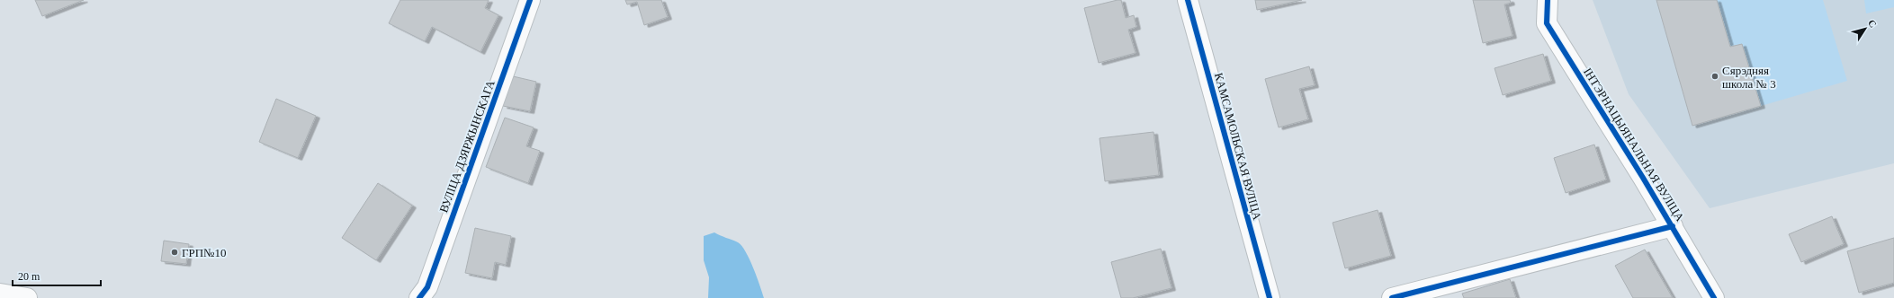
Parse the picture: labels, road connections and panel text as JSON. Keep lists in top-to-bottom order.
{
  "streets": {
    "street": ["ІНТЭРНАЦЫЯНАЛЬНАЯ ВУЛІЦА", "ВУЛІЦА ДЗЯРЖЫНСКАГА", "КАМСАМОЛЬСКАЯ ВУЛІЦА"]
  },
  "places": ["Сярэдняя школа № 3", "ГРП№10"],
  "scale_bar": "20 m",
  "north": "top right"
}
